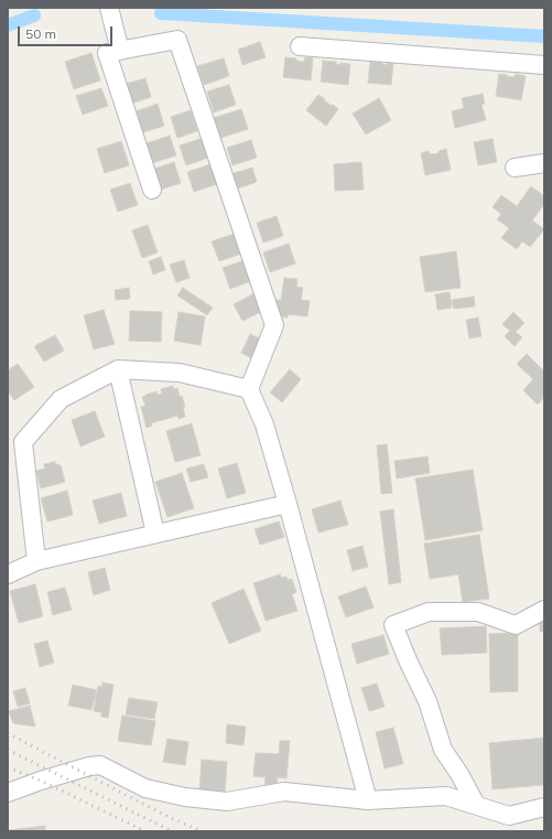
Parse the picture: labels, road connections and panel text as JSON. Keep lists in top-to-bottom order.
{
  "scale_bar": "50 m"
}
